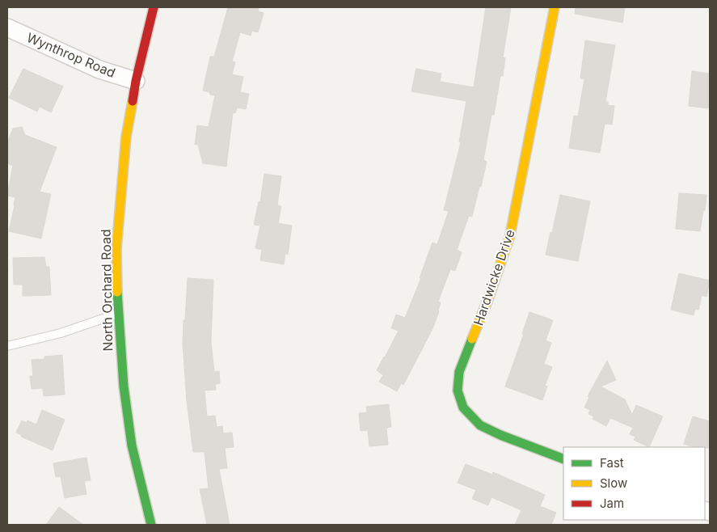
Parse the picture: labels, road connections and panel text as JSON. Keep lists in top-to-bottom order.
{
  "streets": {
    "street": ["Wynthrop Road", "Hardwicke Drive", "North Orchard Road"]
  },
  "crossings": [
    ["Wynthrop Road", "North Orchard Road"]
  ],
  "legend": ["Fast", "Slow", "Jam"]
}
